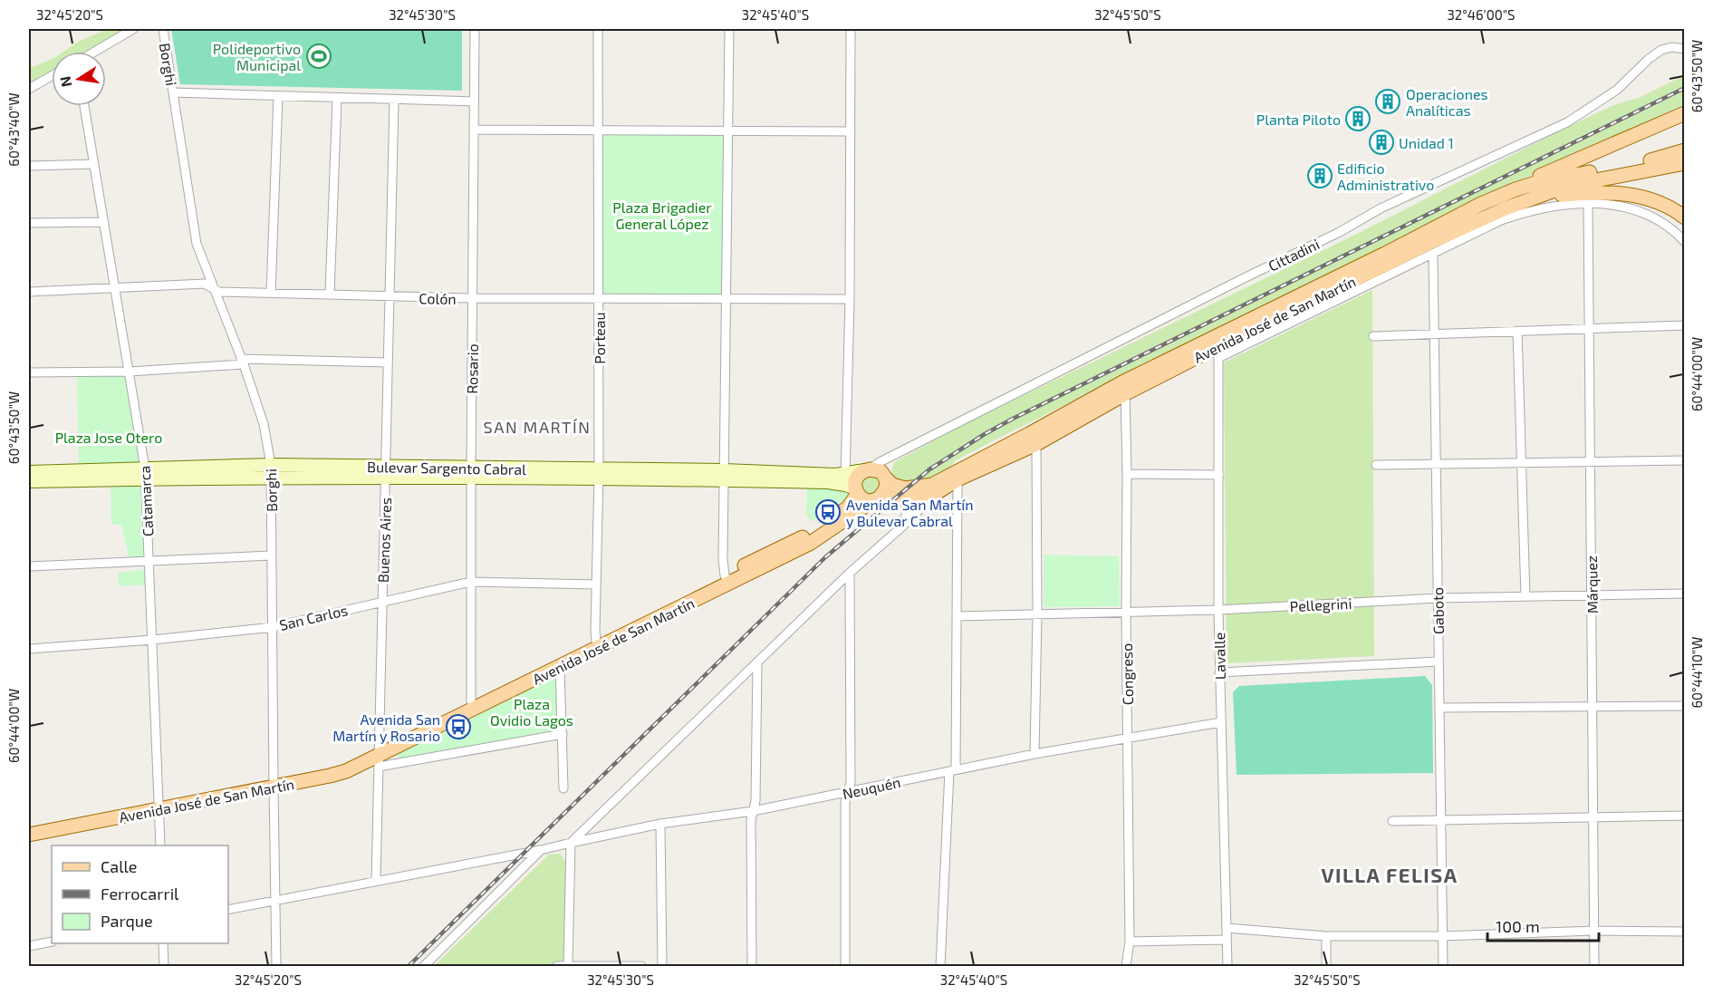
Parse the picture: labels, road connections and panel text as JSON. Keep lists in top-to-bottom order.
{
  "streets": {
    "main road": ["Avenida José de San Martín", "Bulevar Sargento Cabral"],
    "street": [
      "Borghi",
      "Cittadini",
      "Colón",
      "Porteau",
      "Rosario",
      "Catamarca",
      "Buenos Aires",
      "Márquez",
      "Pellegrini",
      "Gaboto",
      "San Carlos",
      "Lavalle",
      "Congreso",
      "Neuquén"
    ]
  },
  "crossings": [
    ["Borghi", "Colón"],
    ["Borghi", "Avenida José de San Martín"],
    ["Borghi", "Bulevar Sargento Cabral"],
    ["Borghi", "San Carlos"],
    ["Borghi", "Neuquén"],
    ["Cittadini", "Avenida José de San Martín"],
    ["Cittadini", "Bulevar Sargento Cabral"],
    ["Colón", "Porteau"],
    ["Colón", "Rosario"],
    ["Colón", "Catamarca"],
    ["Colón", "Buenos Aires"],
    ["Avenida José de San Martín", "Porteau"],
    ["Avenida José de San Martín", "Rosario"],
    ["Avenida José de San Martín", "Bulevar Sargento Cabral"],
    ["Avenida José de San Martín", "Catamarca"],
    ["Avenida José de San Martín", "Buenos Aires"],
    ["Avenida José de San Martín", "Lavalle"],
    ["Avenida José de San Martín", "Congreso"],
    ["Porteau", "Bulevar Sargento Cabral"],
    ["Porteau", "San Carlos"],
    ["Rosario", "Bulevar Sargento Cabral"],
    ["Rosario", "San Carlos"],
    ["Bulevar Sargento Cabral", "Catamarca"],
    ["Bulevar Sargento Cabral", "Buenos Aires"],
    ["Catamarca", "San Carlos"],
    ["Buenos Aires", "San Carlos"],
    ["Buenos Aires", "Neuquén"],
    ["Márquez", "Pellegrini"],
    ["Pellegrini", "Gaboto"],
    ["Pellegrini", "Lavalle"],
    ["Pellegrini", "Congreso"],
    ["Lavalle", "Neuquén"],
    ["Congreso", "Neuquén"]
  ],
  "districts": ["SAN MARTÍN", "VILLA FELISA"],
  "parks": ["Plaza Brigadier General López", "Plaza Jose Otero", "Plaza Ovidio Lagos"],
  "places": {
    "sports": ["Polideportivo Municipal"],
    "building": [
      "Operaciones Analíticas",
      "Planta Piloto",
      "Unidad 1",
      "Edificio Administrativo"
    ],
    "bus stop": ["Avenida San Martín y Bulevar Cabral", "Avenida San Martín y Rosario"]
  },
  "legend": ["Calle", "Ferrocarril", "Parque"],
  "scale_bar": "100 m",
  "north": "left",
  "coordinates": [
    "32°45'20\"S",
    "32°45'30\"S",
    "32°45'40\"S",
    "32°45'50\"S",
    "32°46'00\"S",
    "60°43'50\"W",
    "60°43'40\"W",
    "60°44'00\"W",
    "60°44'10\"W"
  ]
}
